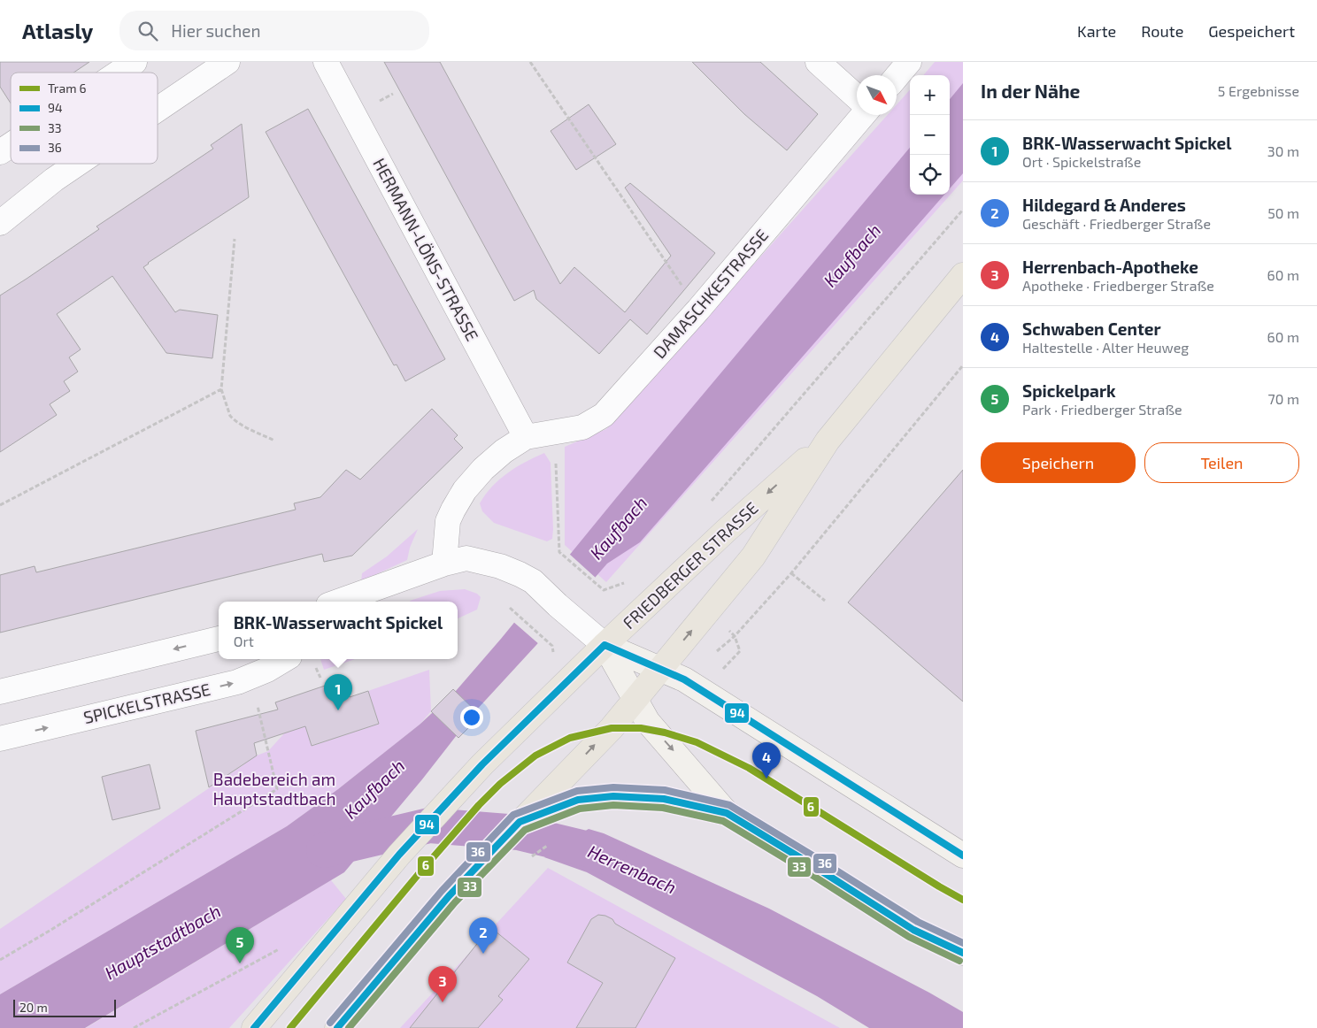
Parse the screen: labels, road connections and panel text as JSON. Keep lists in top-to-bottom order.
{
  "streets": {
    "main road": ["FRIEDBERGER STRASSE"],
    "street": ["HERMANN-LÖNS-STRASSE", "DAMASCHKESTRASSE", "SPICKELSTRASSE"]
  },
  "crossings": [
    ["HERMANN-LÖNS-STRASSE", "DAMASCHKESTRASSE"]
  ],
  "water": ["Kaufbach", "Herrenbach", "Hauptstadtbach"],
  "parks": ["Badebereich am Hauptstadtbach"],
  "lines": [
    "transit line 94",
    "tram line 6",
    "transit line 36",
    "transit line 33"
  ],
  "legend": [
    "Tram 6",
    "94",
    "33",
    "36"
  ],
  "scale_bar": "20 m",
  "north": "bottom right",
  "page": {
    "header": "Atlasly",
    "search": "Hier suchen",
    "nav": ["Karte", "Route", "Gespeichert"],
    "heading": ["In der Nähe", "5 Ergebnisse"],
    "map_buttons": ["+", "−"],
    "list": [
      {
        "mark": "1",
        "name": "BRK-Wasserwacht Spickel",
        "note": "Ort · Spickelstraße",
        "value": "30 m"
      },
      {
        "mark": "2",
        "name": "Hildegard & Anderes",
        "note": "Geschäft · Friedberger Straße",
        "value": "50 m"
      },
      {
        "mark": "3",
        "name": "Herrenbach-Apotheke",
        "note": "Apotheke · Friedberger Straße",
        "value": "60 m"
      },
      {
        "mark": "4",
        "name": "Schwaben Center",
        "note": "Haltestelle · Alter Heuweg",
        "value": "60 m"
      },
      {
        "mark": "5",
        "name": "Spickelpark",
        "note": "Park · Friedberger Straße",
        "value": "70 m"
      }
    ],
    "buttons": ["Speichern", "Teilen"],
    "popup": ["BRK-Wasserwacht Spickel", "Ort"],
    "pins": [
      "1",
      "4",
      "2",
      "5",
      "3"
    ],
    "scale": "20 m"
  }
}
